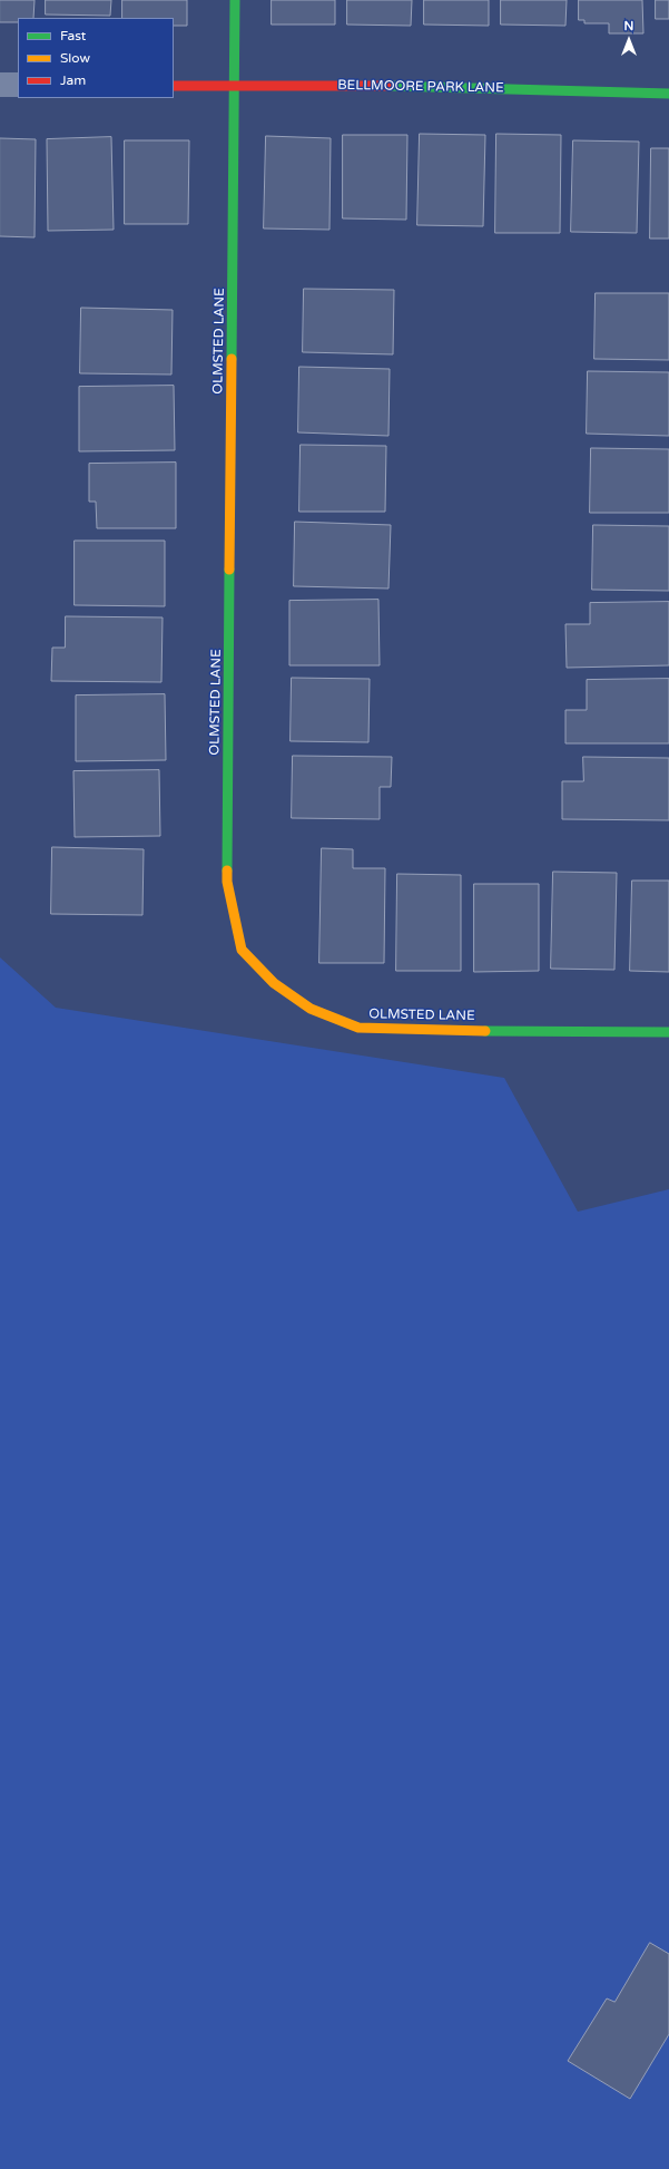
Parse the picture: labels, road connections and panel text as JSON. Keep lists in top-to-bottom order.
{
  "streets": {
    "street": ["BELLMOORE PARK LANE", "OLMSTED LANE"]
  },
  "crossings": [
    ["BELLMOORE PARK LANE", "OLMSTED LANE"]
  ],
  "legend": ["Fast", "Slow", "Jam"],
  "north": "top"
}
